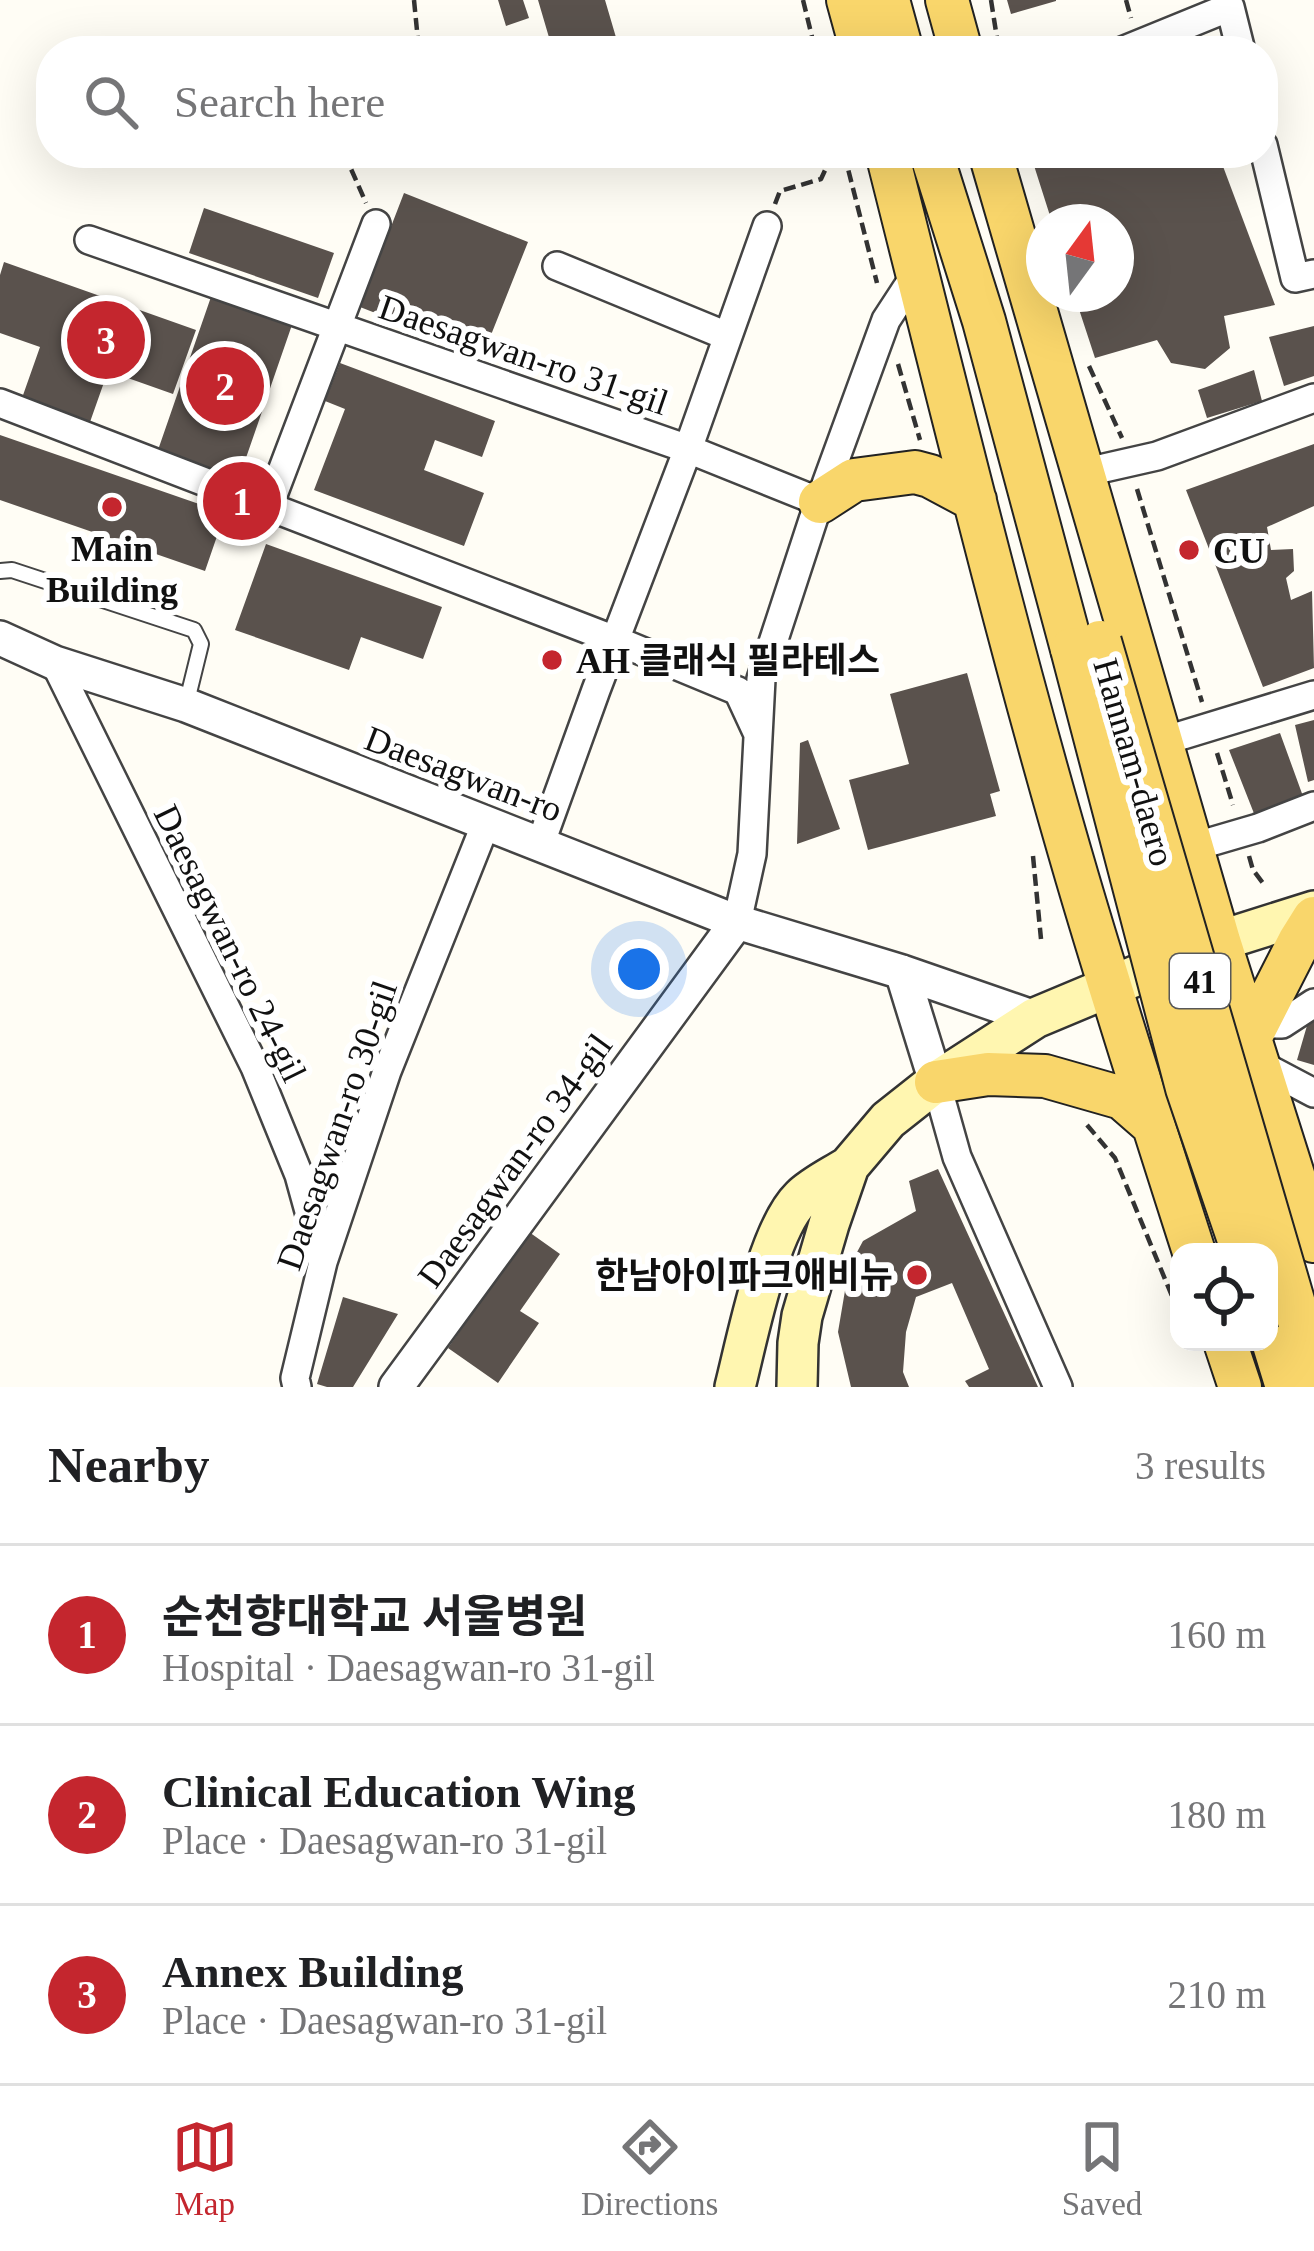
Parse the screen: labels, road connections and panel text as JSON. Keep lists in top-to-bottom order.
{
  "streets": {
    "main road": ["Hannam-daero", "41"],
    "street": [
      "Daesagwan-ro 31-gil",
      "Daesagwan-ro",
      "Daesagwan-ro 24-gil",
      "Daesagwan-ro 30-gil",
      "Daesagwan-ro 34-gil"
    ]
  },
  "crossings": [
    ["Daesagwan-ro 31-gil", "Daesagwan-ro"],
    ["Daesagwan-ro", "Daesagwan-ro 24-gil"],
    ["Daesagwan-ro", "Daesagwan-ro 30-gil"],
    ["Daesagwan-ro", "Daesagwan-ro 34-gil"],
    ["Daesagwan-ro 24-gil", "Daesagwan-ro 30-gil"]
  ],
  "places": [
    "Main Building",
    "CU",
    "AH 클래식 필라테스",
    "한남아이파크애비뉴"
  ],
  "north": "top",
  "page": {
    "search": "Search here",
    "pins": ["3", "2", "1"],
    "heading": ["Nearby", "3 results"],
    "list": [
      {
        "mark": "1",
        "name": "순천향대학교 서울병원",
        "note": "Hospital · Daesagwan-ro 31-gil",
        "value": "160 m"
      },
      {
        "mark": "2",
        "name": "Clinical Education Wing",
        "note": "Place · Daesagwan-ro 31-gil",
        "value": "180 m"
      },
      {
        "mark": "3",
        "name": "Annex Building",
        "note": "Place · Daesagwan-ro 31-gil",
        "value": "210 m"
      }
    ],
    "nav": ["Map", "Directions", "Saved"]
  }
}
